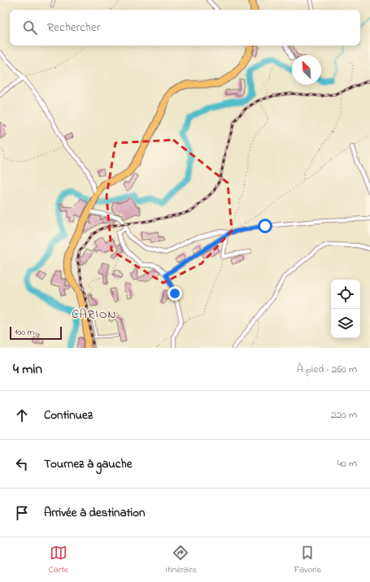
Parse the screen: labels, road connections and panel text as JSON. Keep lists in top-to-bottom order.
{
  "districts": ["CARION"],
  "scale_bar": "100 m",
  "north": "top left",
  "page": {
    "search": "Rechercher",
    "scale": "100 m",
    "heading": ["4 min", "À pied · 260 m"],
    "list": [
      ["Continuez", "220 m"],
      ["Tournez à gauche", "40 m"],
      "Arrivée à destination"
    ],
    "nav": ["Carte", "Itinéraire", "Favoris"]
  }
}
